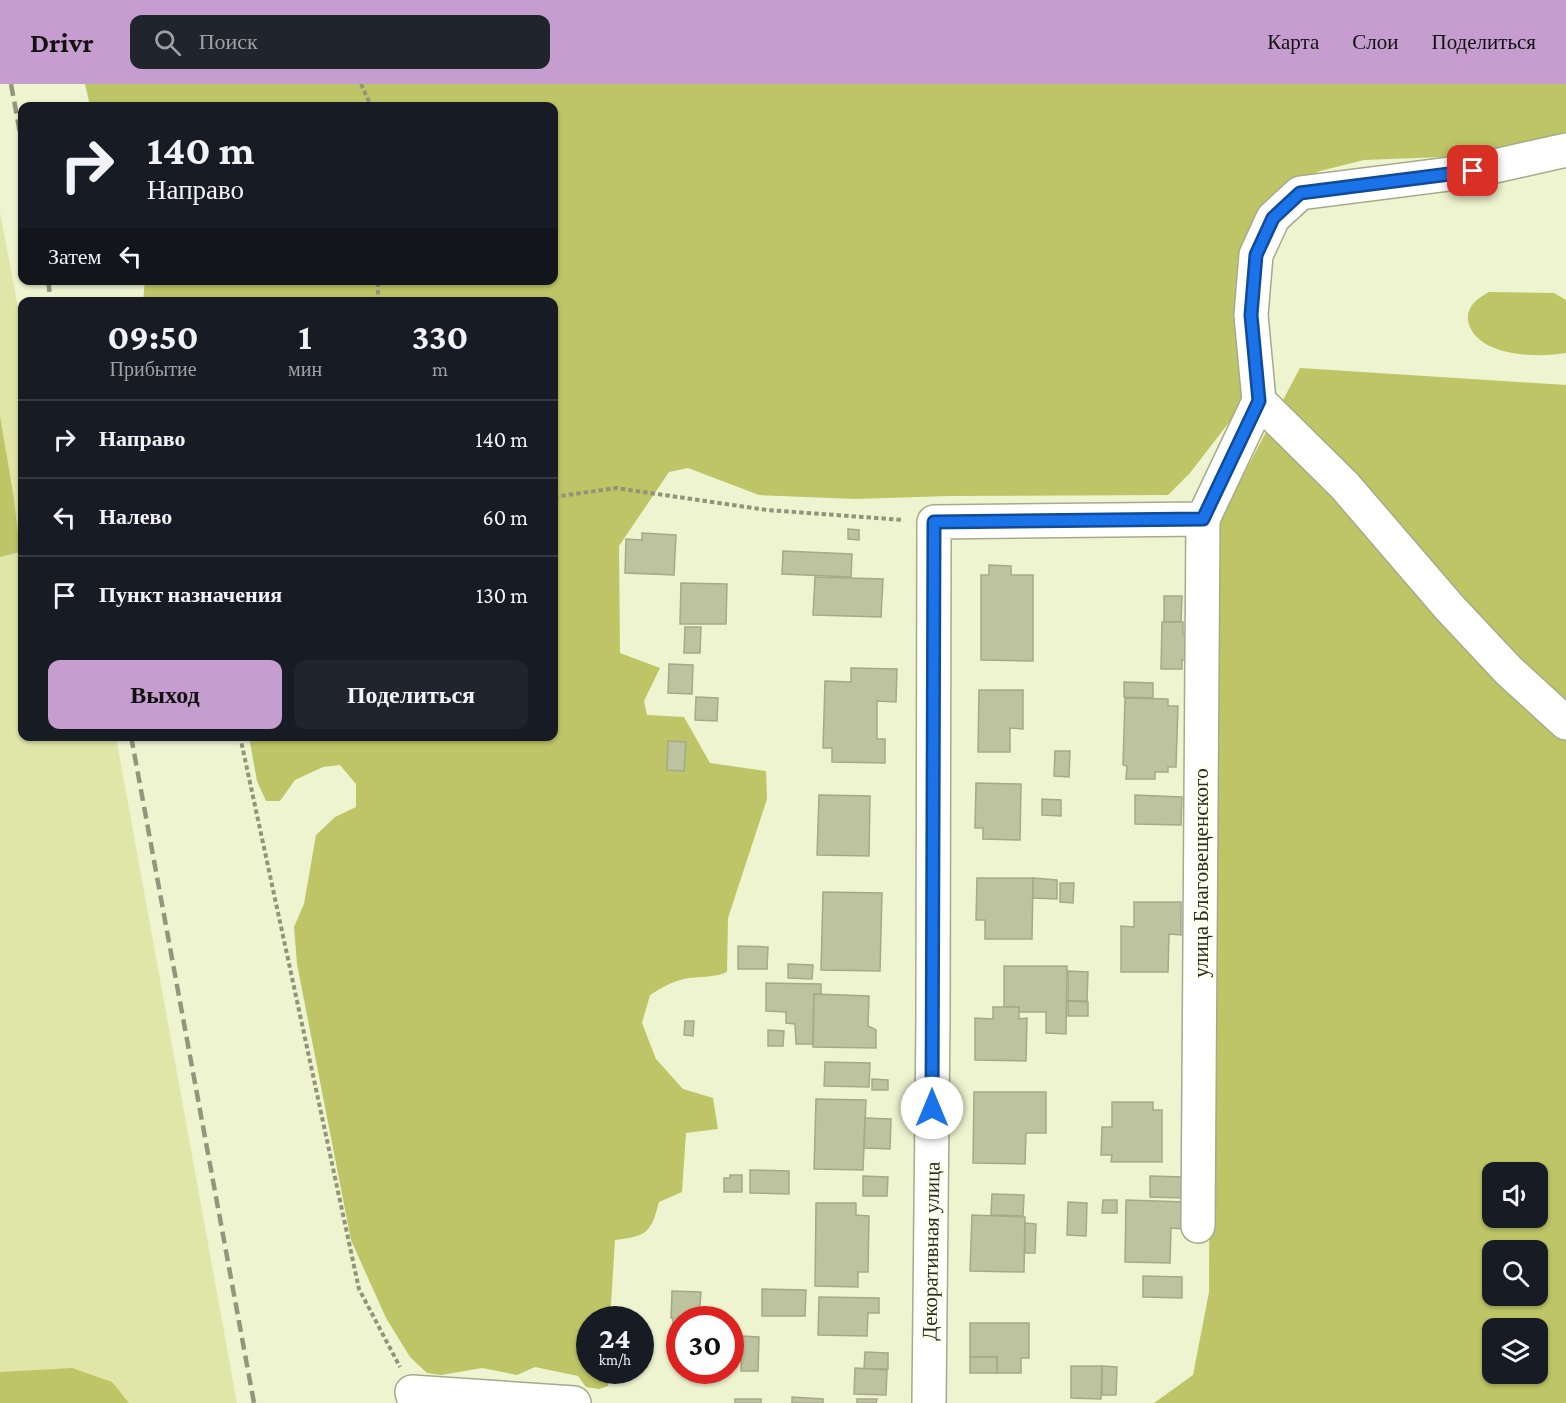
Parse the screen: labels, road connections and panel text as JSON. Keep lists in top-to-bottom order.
{
  "streets": {
    "street": ["улица Благовещенского", "Декоративная улица"]
  },
  "page": {
    "header": "Drivr",
    "search": "Поиск",
    "nav": ["Карта", "Слои", "Поделиться"],
    "turn": ["140 m", "Направо"],
    "then": "Затем",
    "eta": [
      "09:50",
      "Прибытие",
      "1",
      "мин",
      "330",
      "m"
    ],
    "list": [
      {
        "name": "Направо",
        "value": "140 m"
      },
      {
        "name": "Налево",
        "value": "60 m"
      },
      {
        "name": "Пункт назначения",
        "value": "130 m"
      }
    ],
    "buttons": ["Выход", "Поделиться"],
    "speed": "24 km/h",
    "limit": "30"
  }
}
